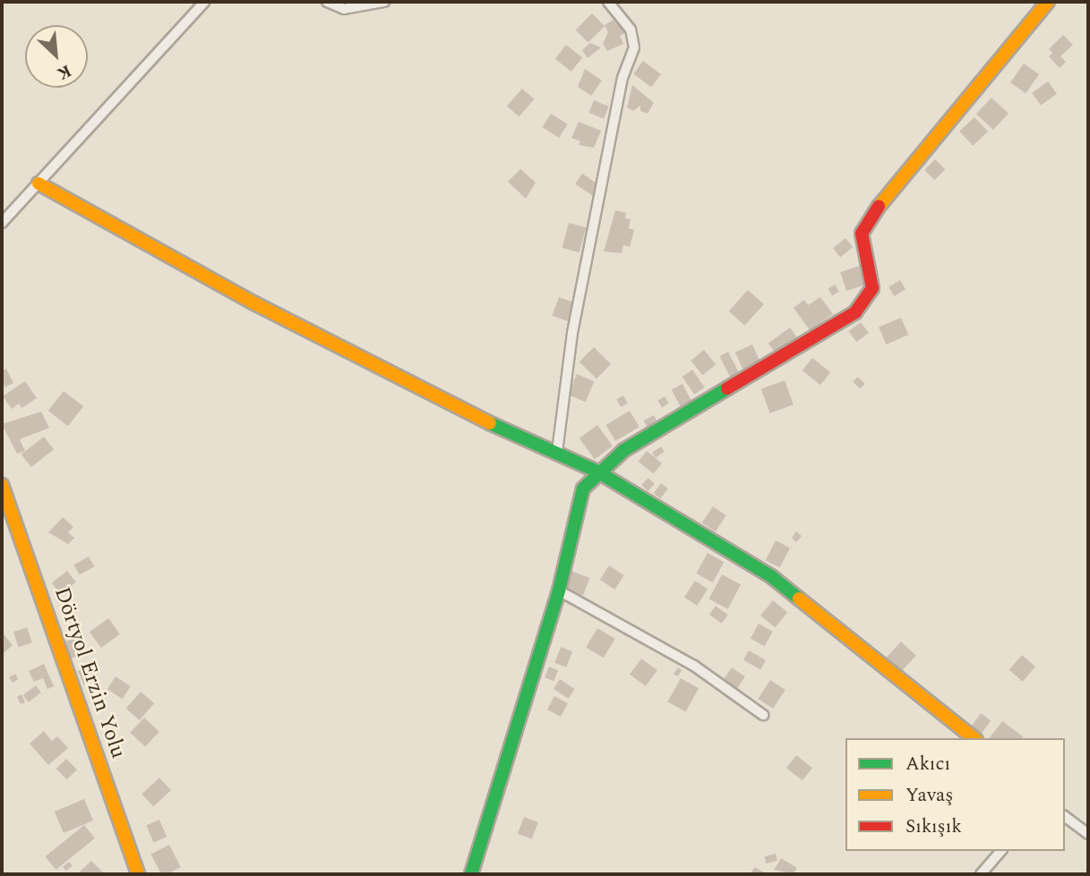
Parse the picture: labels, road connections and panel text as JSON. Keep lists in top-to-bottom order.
{
  "streets": {
    "street": ["Dörtyol Erzin Yolu"]
  },
  "legend": ["Akıcı", "Yavaş", "Sıkışık"],
  "north": "bottom right"
}
